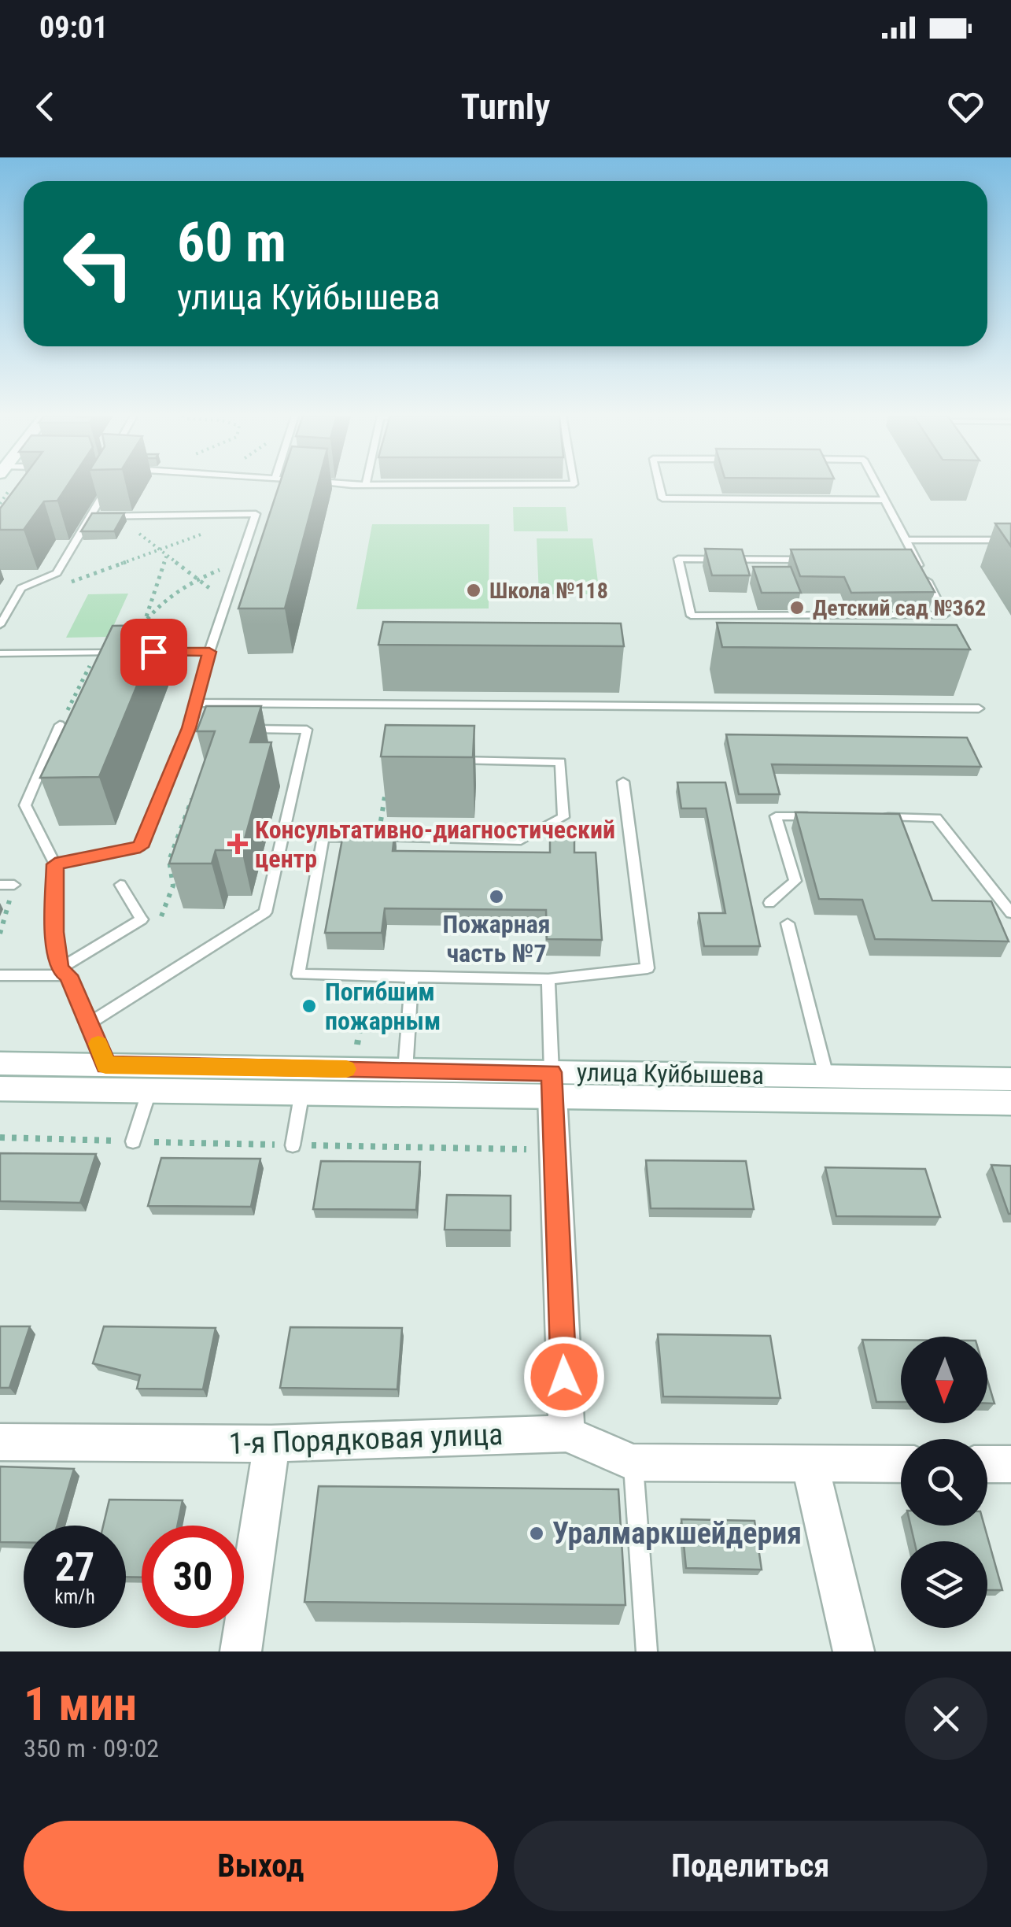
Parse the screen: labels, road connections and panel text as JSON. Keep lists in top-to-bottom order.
{
  "streets": {
    "main road": ["улица Куйбышева", "1-я Порядковая улица"]
  },
  "places": {
    "other": [
      "Школа №118",
      "Детский сад №362",
      "Пожарная часть №7",
      "Погибшим пожарным",
      "Уралмаркшейдерия"
    ],
    "health": ["Консультативно-диагностический центр"]
  },
  "north": "bottom",
  "page": {
    "status": "09:01",
    "header": "Turnly",
    "turn": ["60 m", "улица Куйбышева"],
    "speed": "27 km/h",
    "limit": "30",
    "heading": ["1 мин", "350 m · 09:02"],
    "buttons": ["Выход", "Поделиться"]
  }
}
